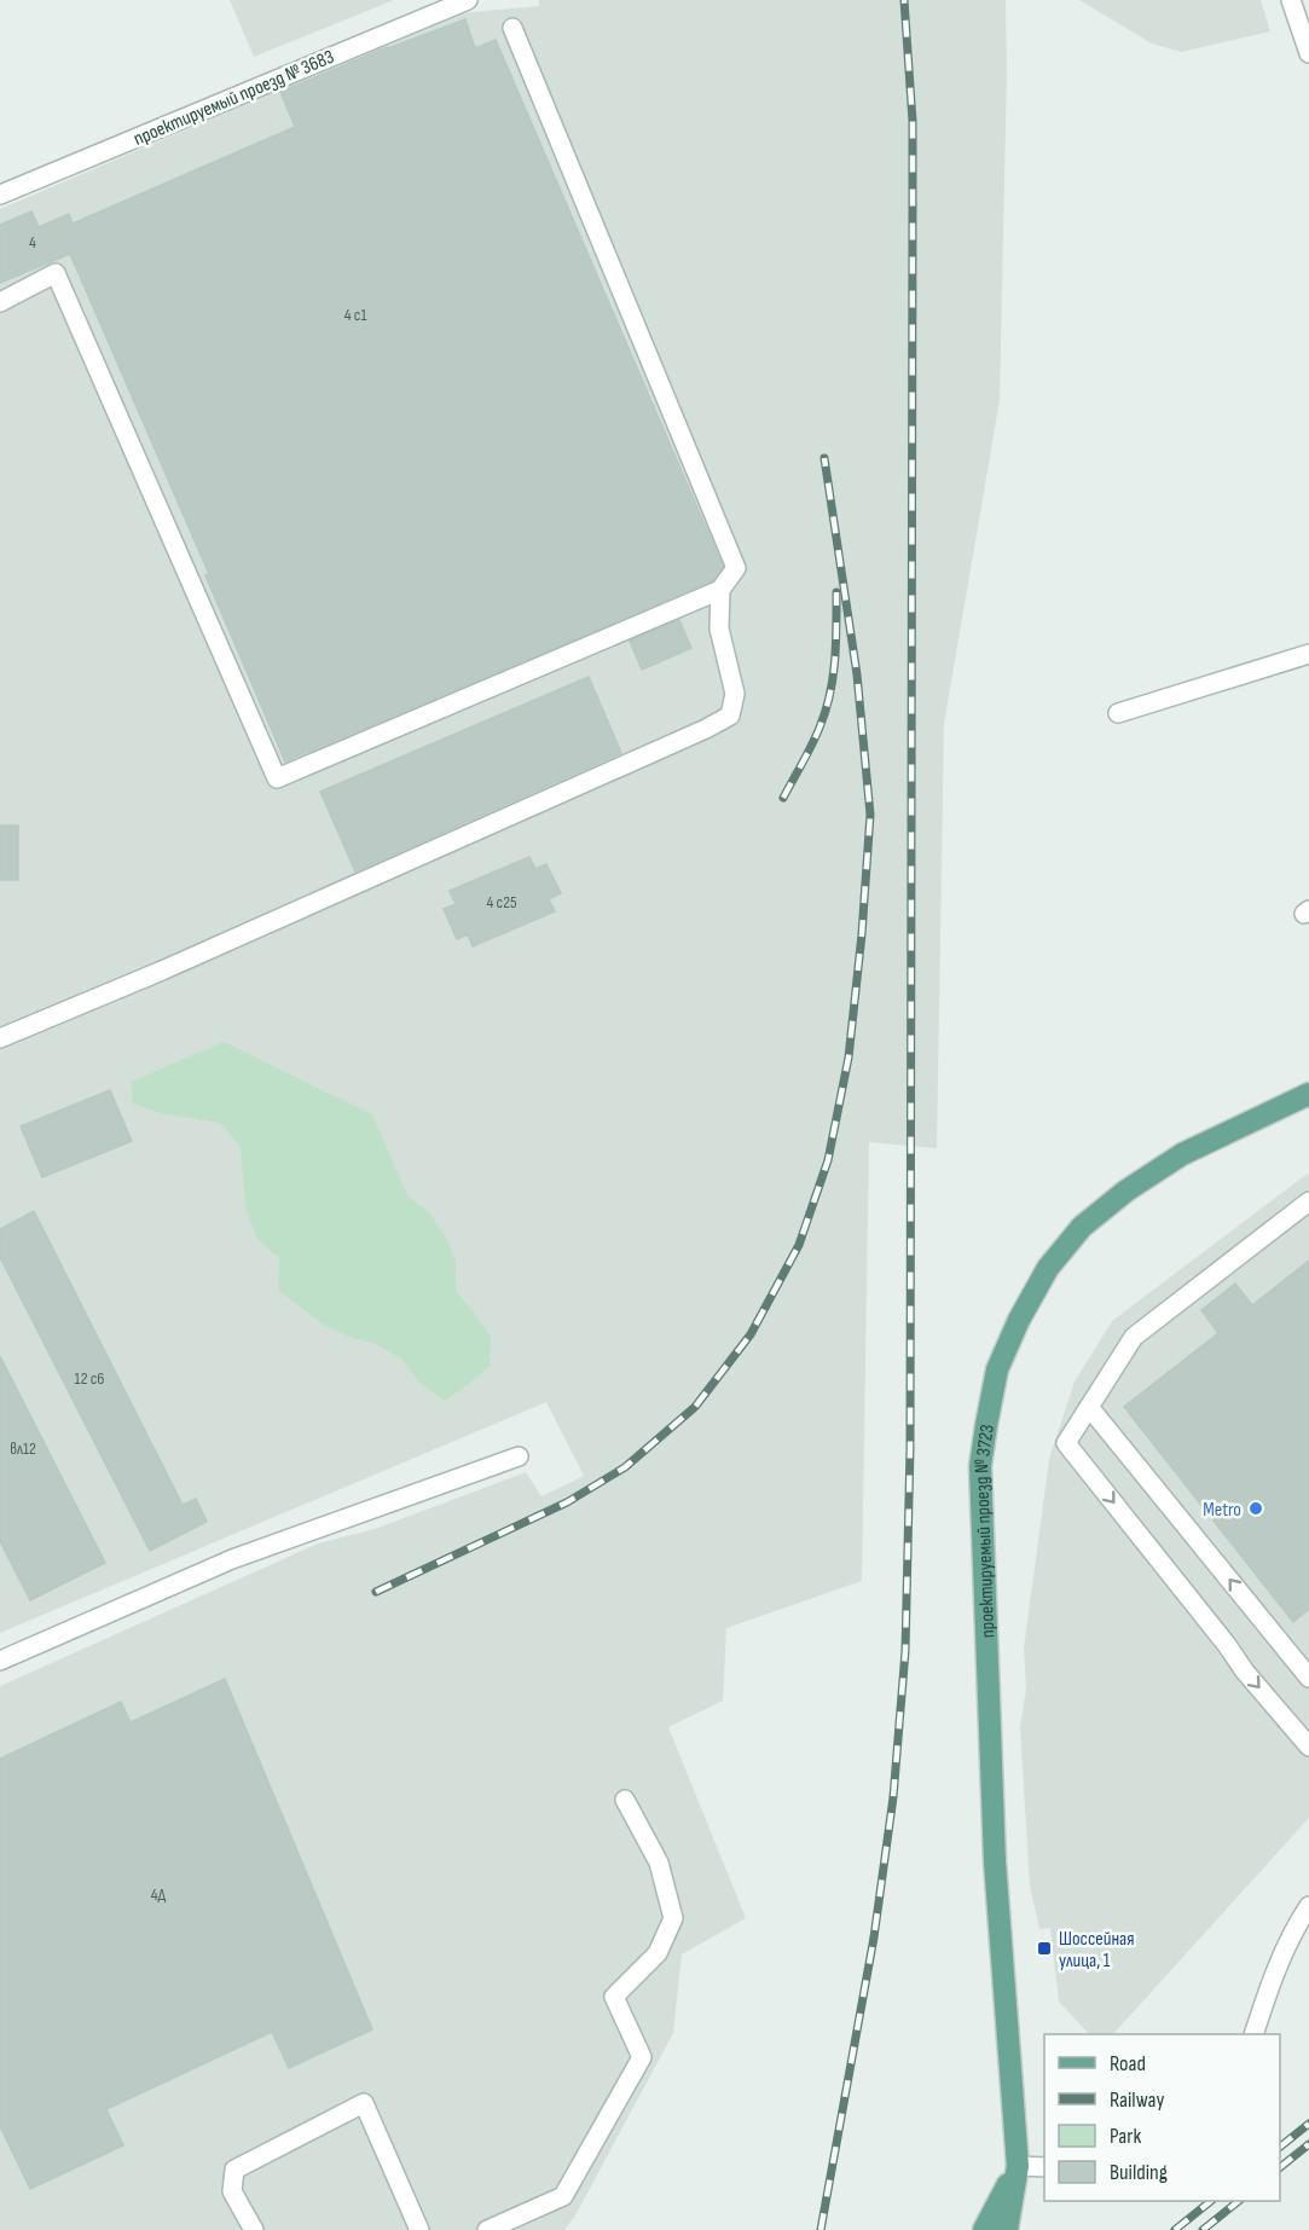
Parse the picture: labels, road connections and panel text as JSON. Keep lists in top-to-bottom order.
{
  "streets": {
    "main road": ["проектируемый проезд № 3723"],
    "street": ["проектируемый проезд № 3683"]
  },
  "places": {
    "other": ["Metro"],
    "transit": ["Шоссейная улица, 1"]
  },
  "house_numbers": [
    "4",
    "4 с1",
    "4 с25",
    "12 с6",
    "вл12",
    "4Д"
  ],
  "legend": [
    "Road",
    "Railway",
    "Park",
    "Building"
  ]
}
